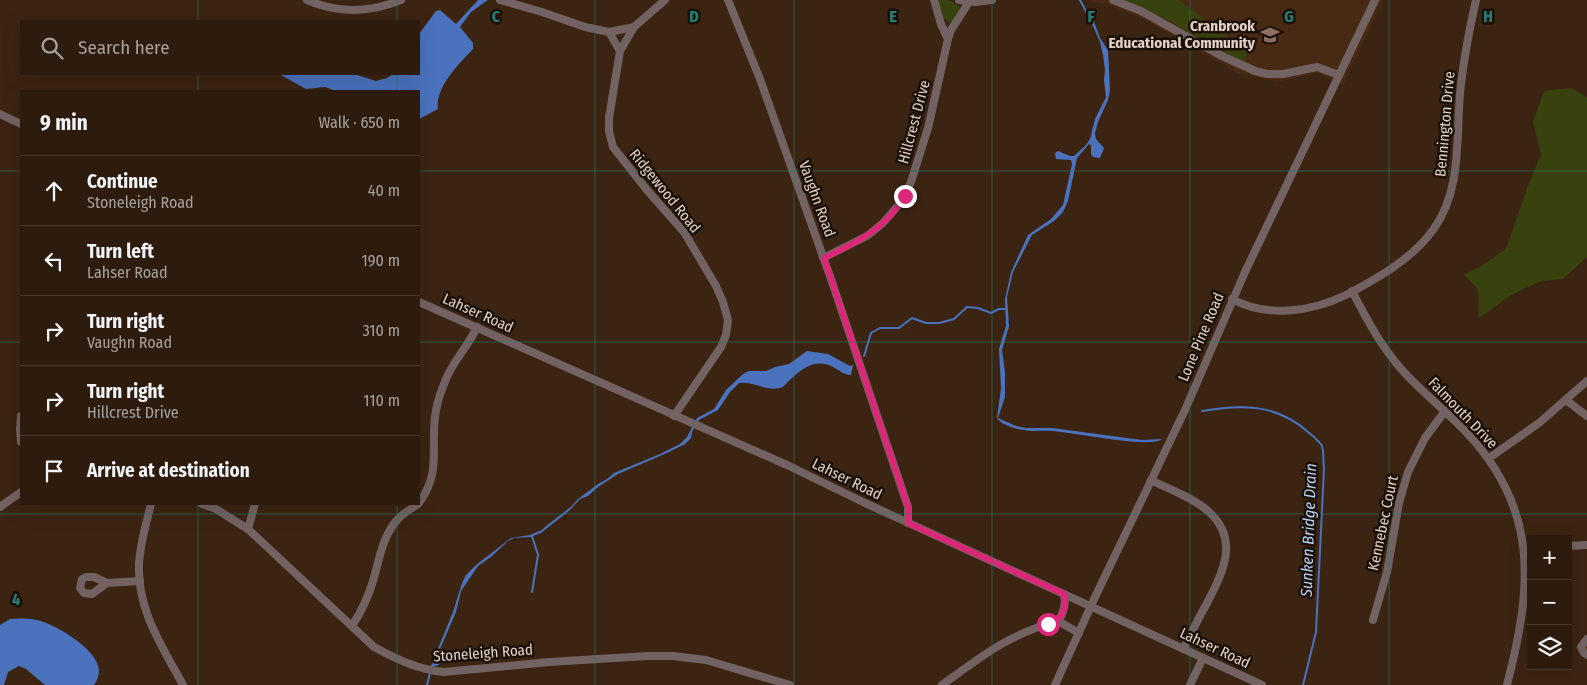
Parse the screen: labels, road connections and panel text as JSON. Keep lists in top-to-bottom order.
{
  "streets": {
    "street": [
      "Hillcrest Drive",
      "Bennington Drive",
      "Ridgewood Road",
      "Vaughn Road",
      "Lahser Road",
      "Lone Pine Road",
      "Falmouth Drive",
      "Kennebec Court",
      "Stoneleigh Road"
    ]
  },
  "crossings": [
    ["Hillcrest Drive", "Vaughn Road"],
    ["Bennington Drive", "Lone Pine Road"],
    ["Bennington Drive", "Falmouth Drive"],
    ["Ridgewood Road", "Lahser Road"],
    ["Vaughn Road", "Lahser Road"],
    ["Lahser Road", "Lone Pine Road"],
    ["Falmouth Drive", "Kennebec Court"]
  ],
  "water": ["Sunken Bridge Drain"],
  "places": {
    "school or university": ["Cranbrook Educational Community"]
  },
  "page": {
    "search": "Search here",
    "heading": ["9 min", "Walk · 650 m"],
    "list": [
      ["Continue", "Stoneleigh Road", "40 m"],
      ["Turn left", "Lahser Road", "190 m"],
      ["Turn right", "Vaughn Road", "310 m"],
      ["Turn right", "Hillcrest Drive", "110 m"],
      "Arrive at destination"
    ],
    "map_buttons": ["+", "−"]
  },
  "grid": {
    "columns": [
      "C",
      "D",
      "E",
      "F",
      "G",
      "H"
    ],
    "rows": ["4"]
  }
}
